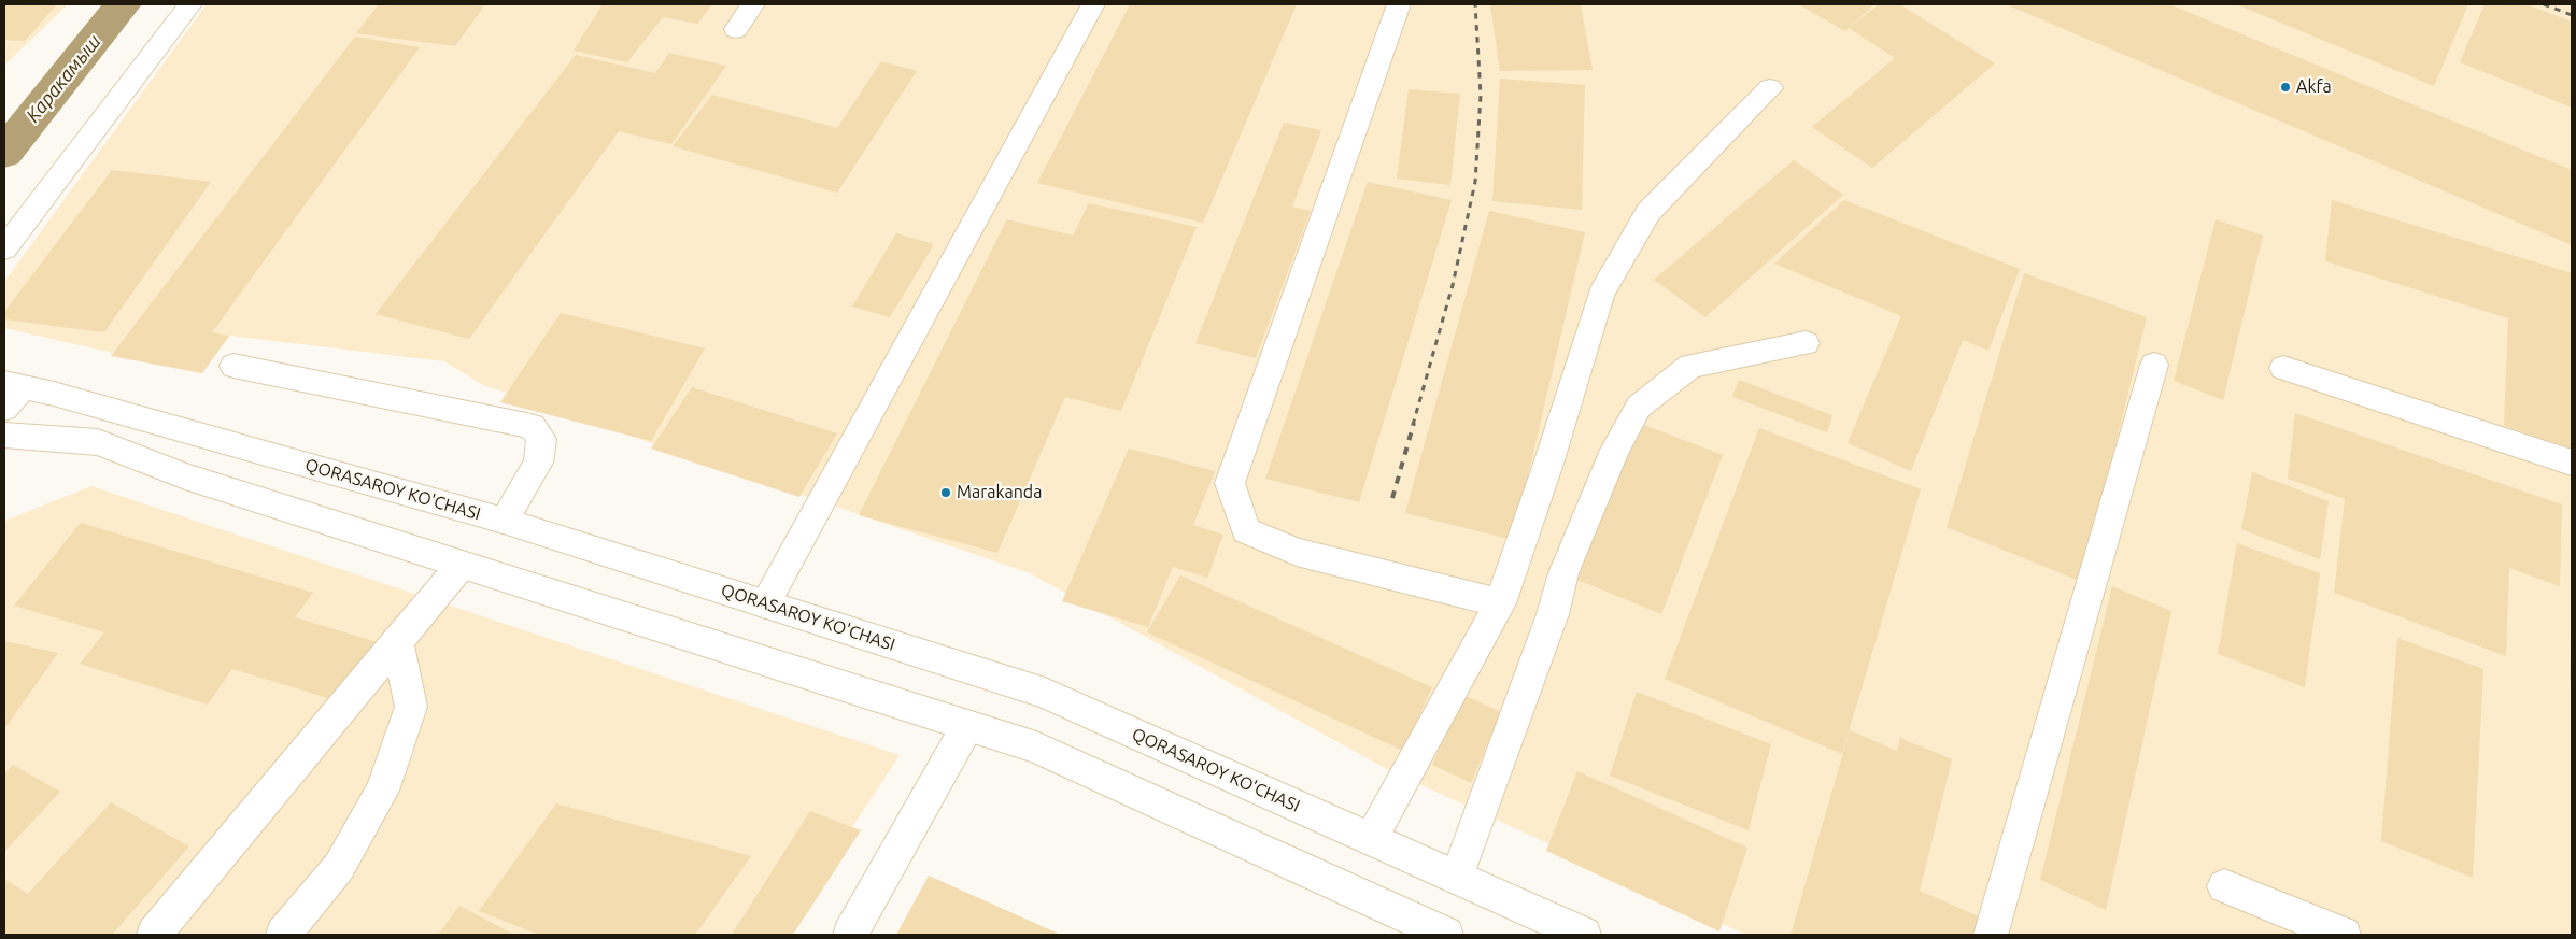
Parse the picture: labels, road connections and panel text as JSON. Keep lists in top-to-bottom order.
{
  "streets": {
    "main road": ["QORASAROY KO'CHASI"]
  },
  "water": ["Каракамыш"],
  "places": ["Akfa", "Marakanda"]
}
